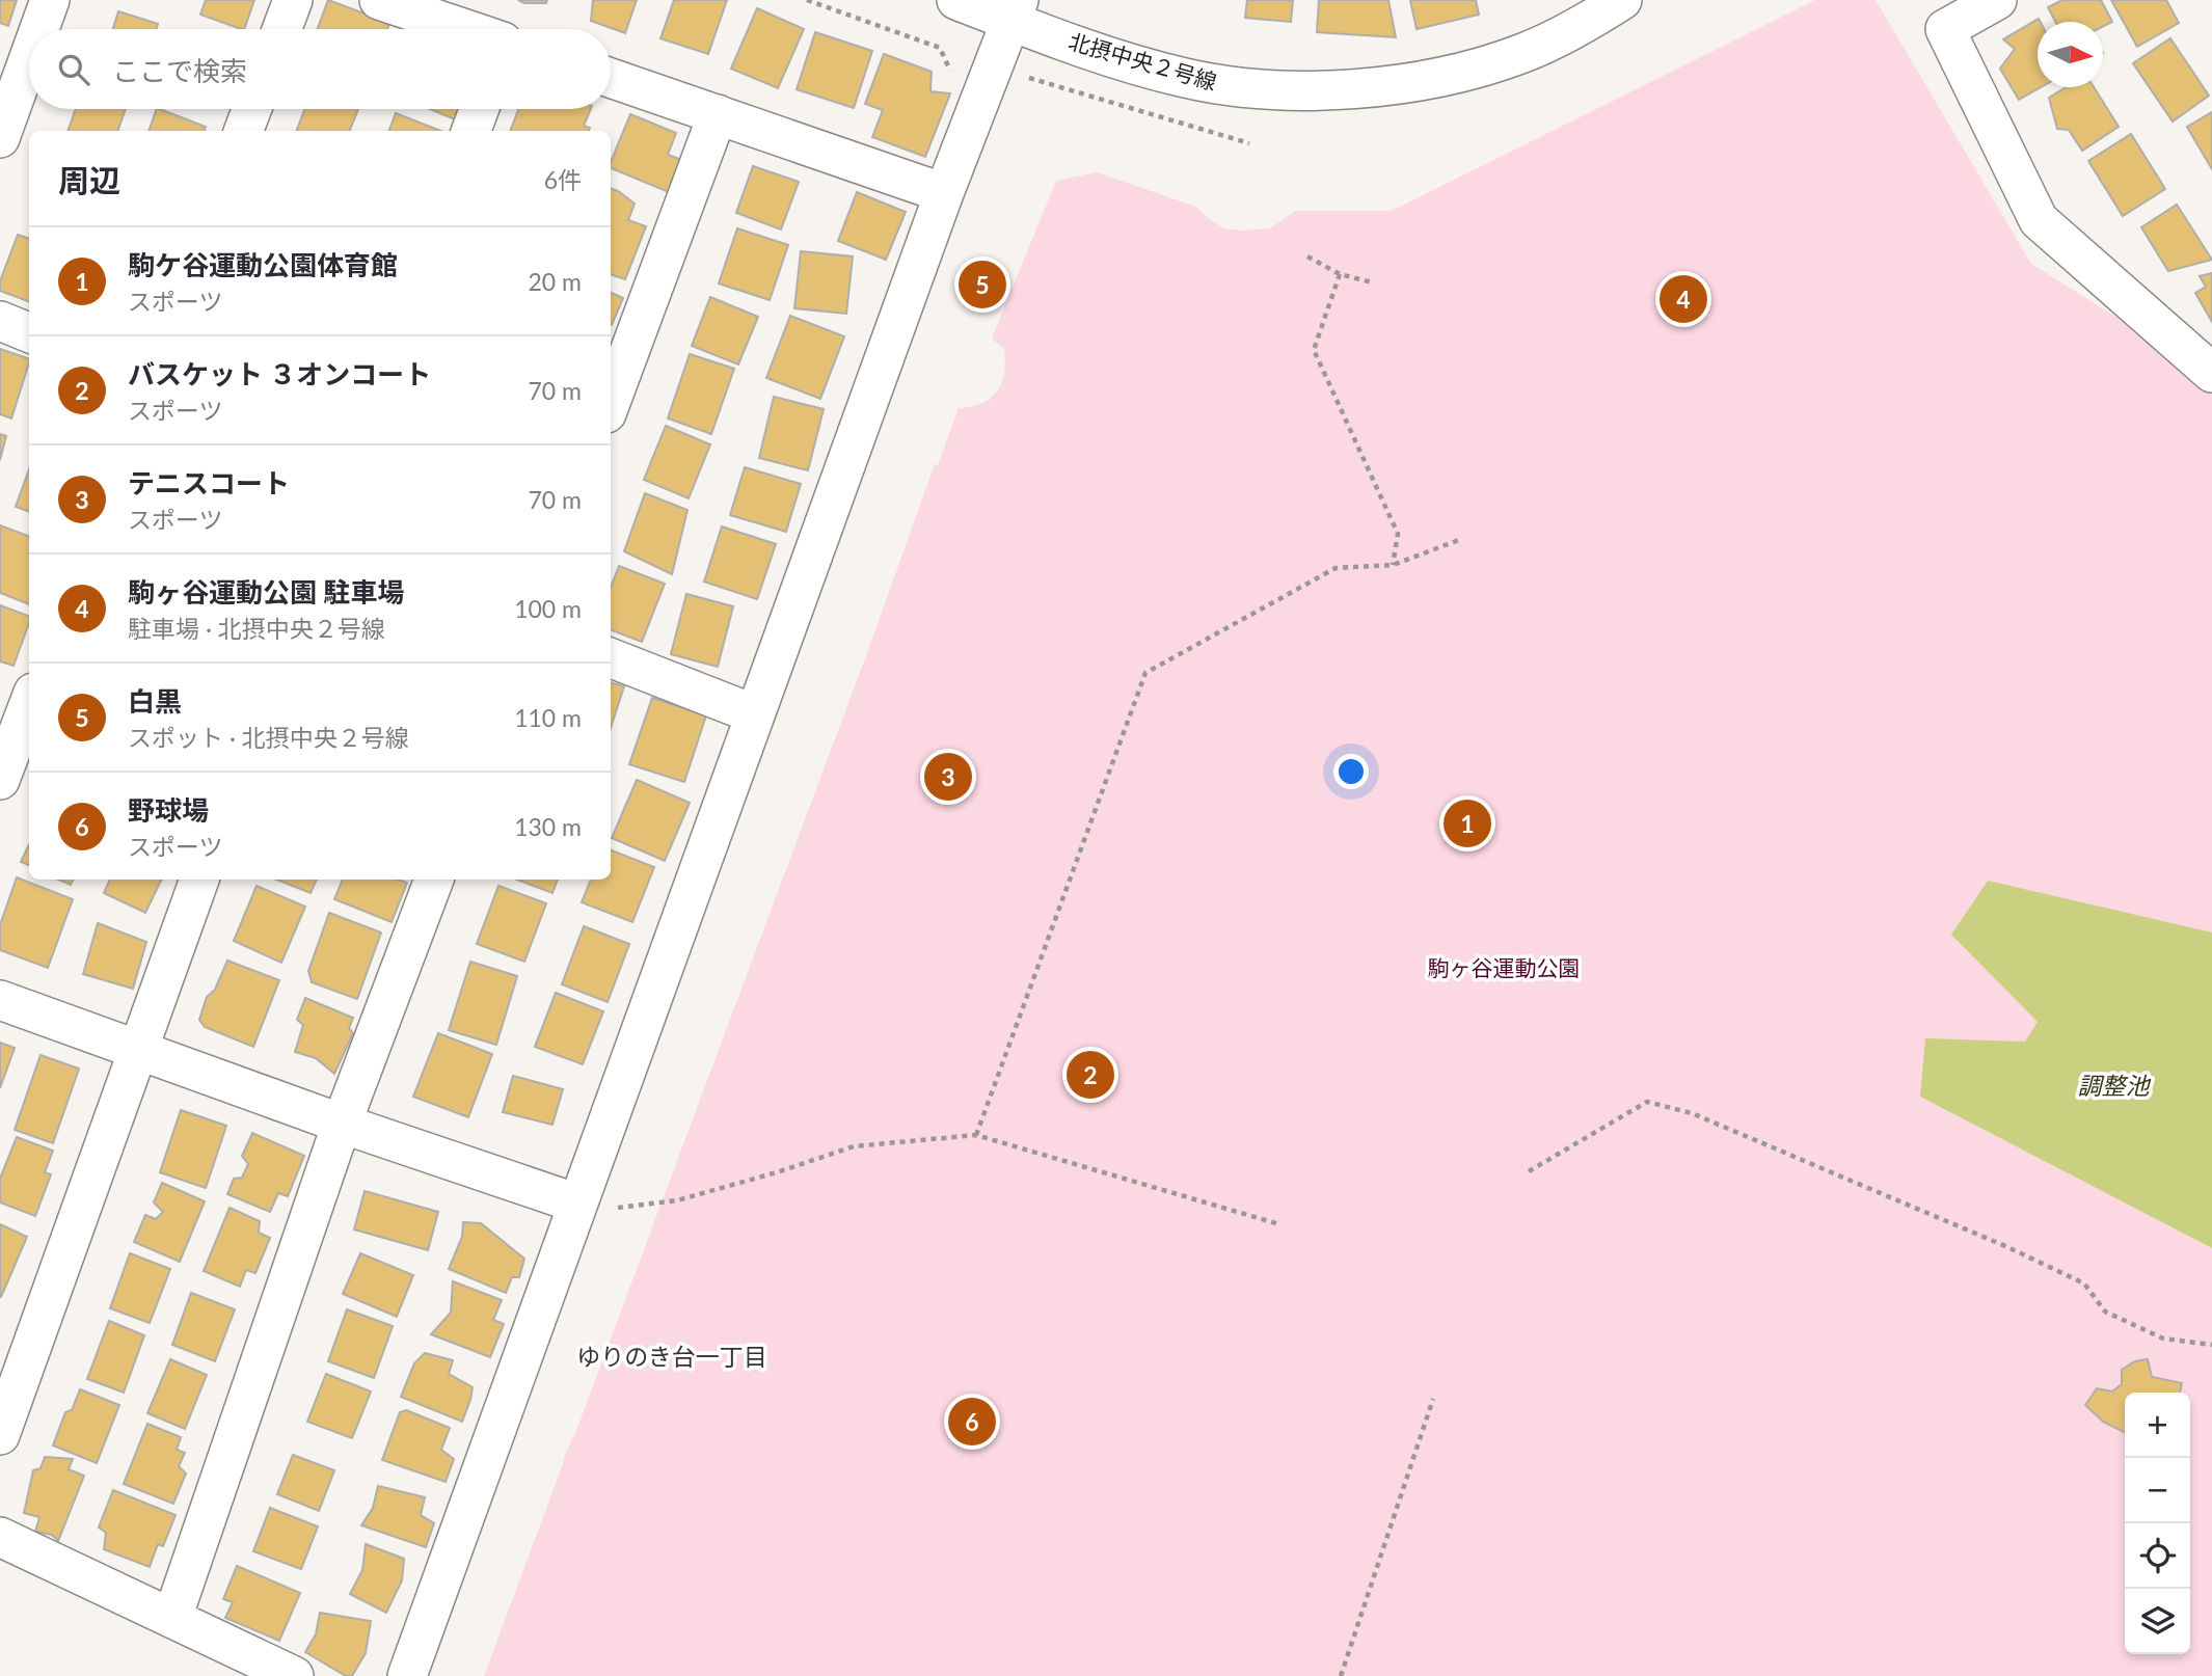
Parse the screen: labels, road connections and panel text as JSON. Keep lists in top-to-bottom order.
{
  "streets": {
    "street": ["北摂中央２号線"]
  },
  "districts": ["ゆりのき台一丁目"],
  "water": ["調整池"],
  "parks": ["駒ヶ谷運動公園"],
  "north": "right",
  "page": {
    "search": "ここで検索",
    "heading": ["周辺", "6件"],
    "list": [
      {
        "mark": "1",
        "name": "駒ケ谷運動公園体育館",
        "note": "スポーツ",
        "value": "20 m"
      },
      {
        "mark": "2",
        "name": "バスケット ３オンコート",
        "note": "スポーツ",
        "value": "70 m"
      },
      {
        "mark": "3",
        "name": "テニスコート",
        "note": "スポーツ",
        "value": "70 m"
      },
      {
        "mark": "4",
        "name": "駒ヶ谷運動公園 駐車場",
        "note": "駐車場 · 北摂中央２号線",
        "value": "100 m"
      },
      {
        "mark": "5",
        "name": "白黒",
        "note": "スポット · 北摂中央２号線",
        "value": "110 m"
      },
      {
        "mark": "6",
        "name": "野球場",
        "note": "スポーツ",
        "value": "130 m"
      }
    ],
    "pins": [
      "5",
      "4",
      "3",
      "1",
      "2",
      "6"
    ],
    "map_buttons": ["+", "−"]
  }
}
